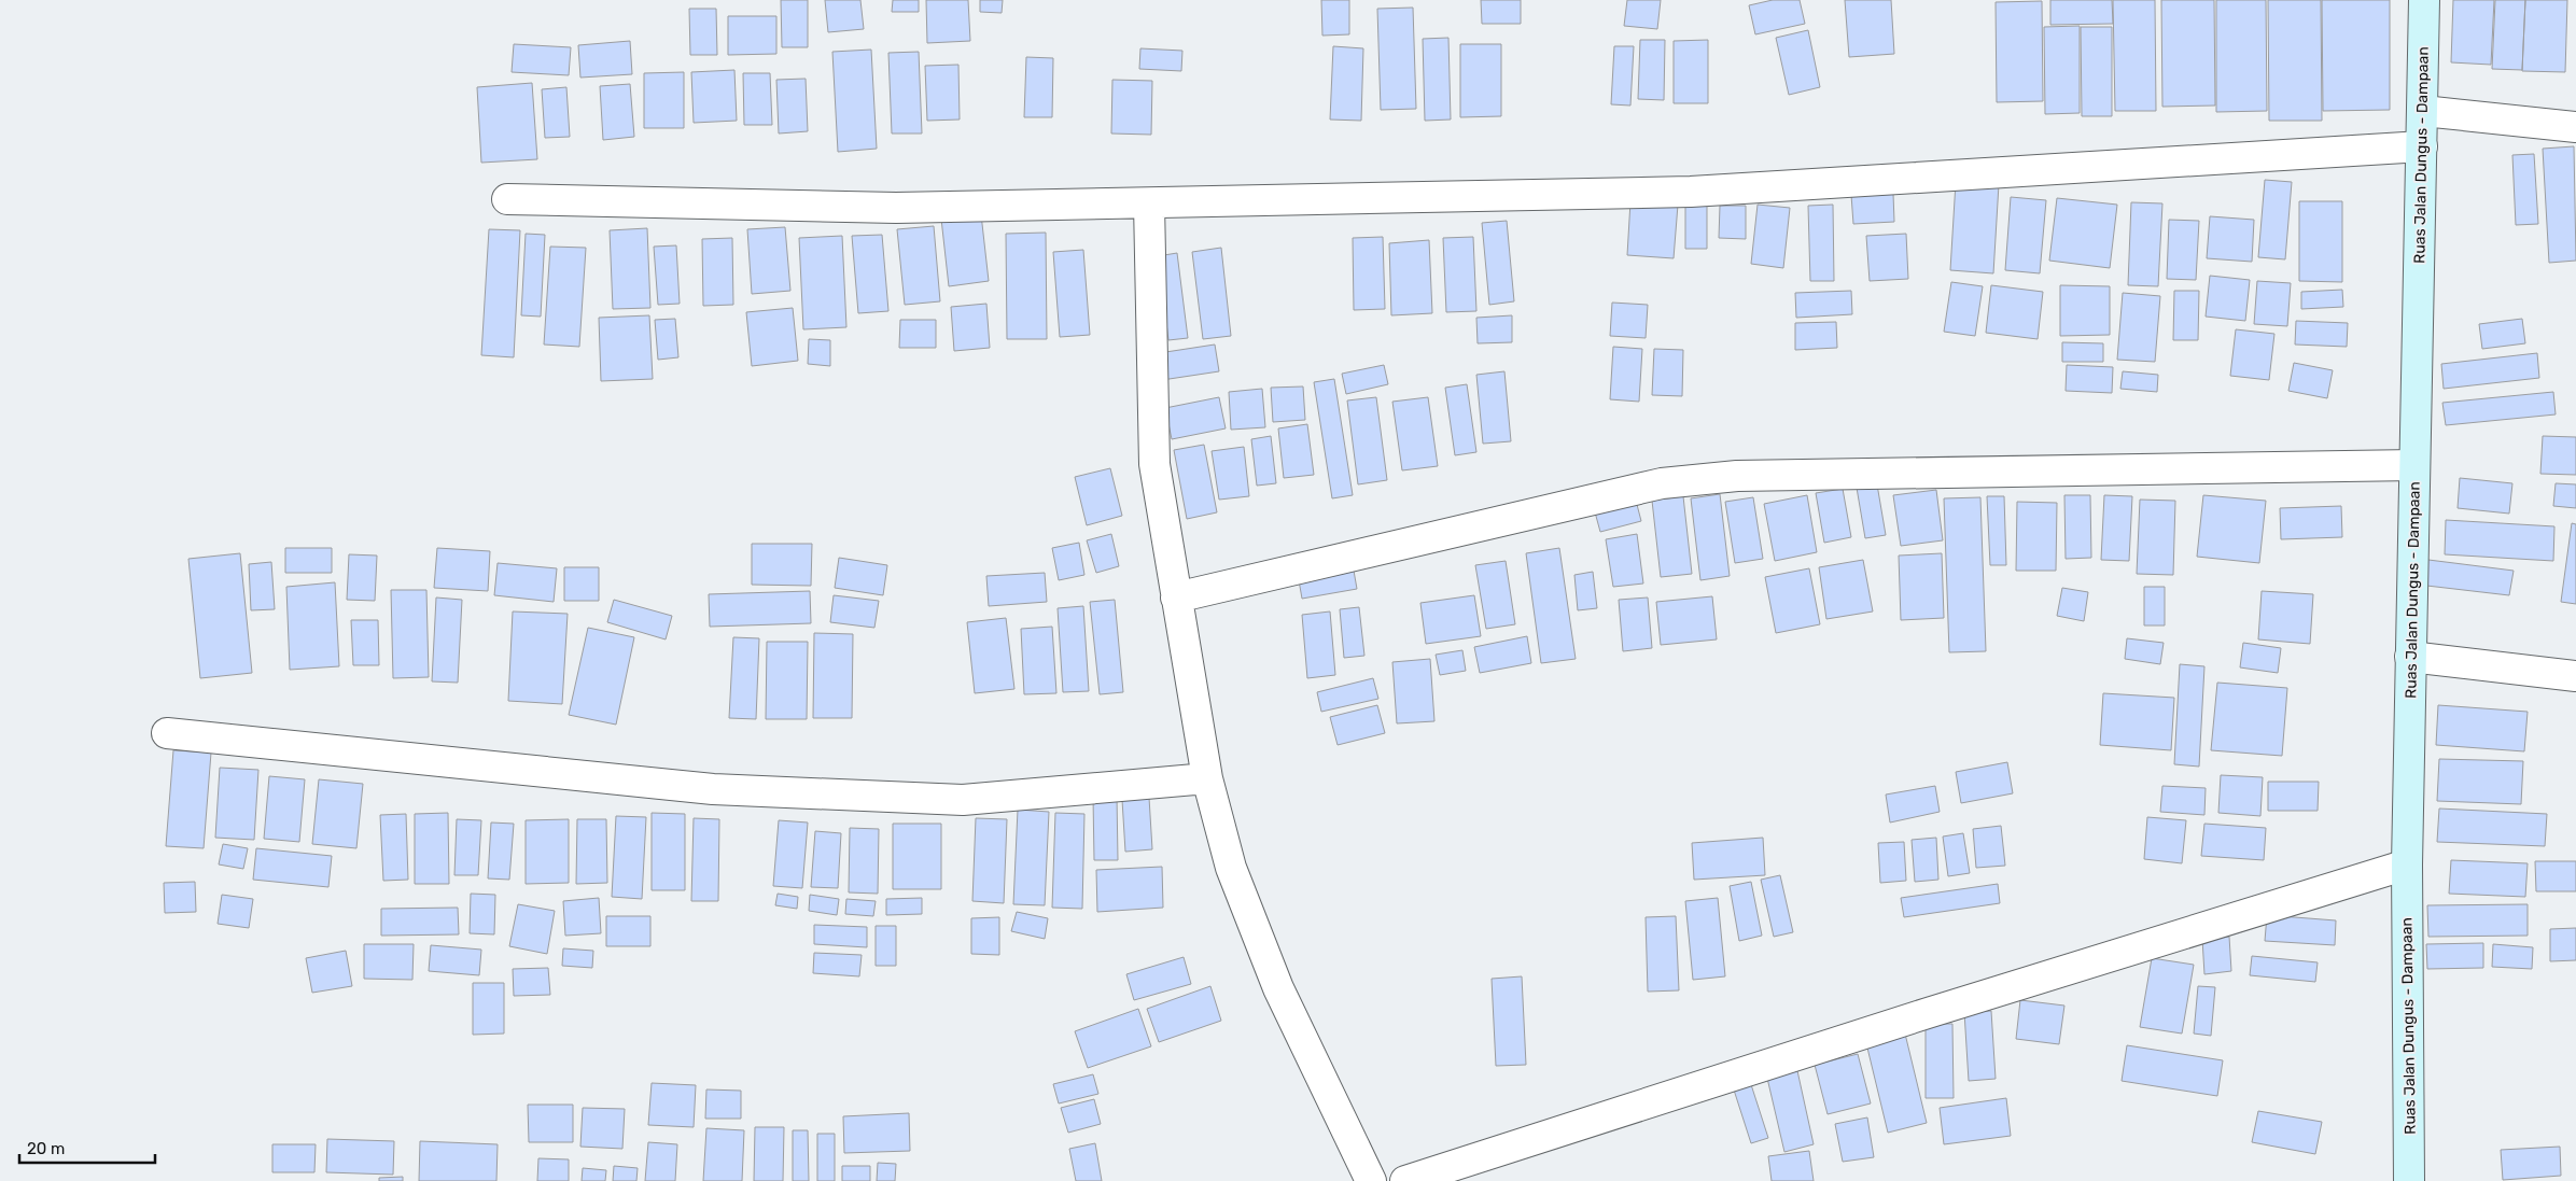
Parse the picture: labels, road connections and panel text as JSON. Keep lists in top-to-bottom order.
{
  "streets": {
    "main road": ["Ruas Jalan Dungus - Dampaan"]
  },
  "scale_bar": "20 m"
}
